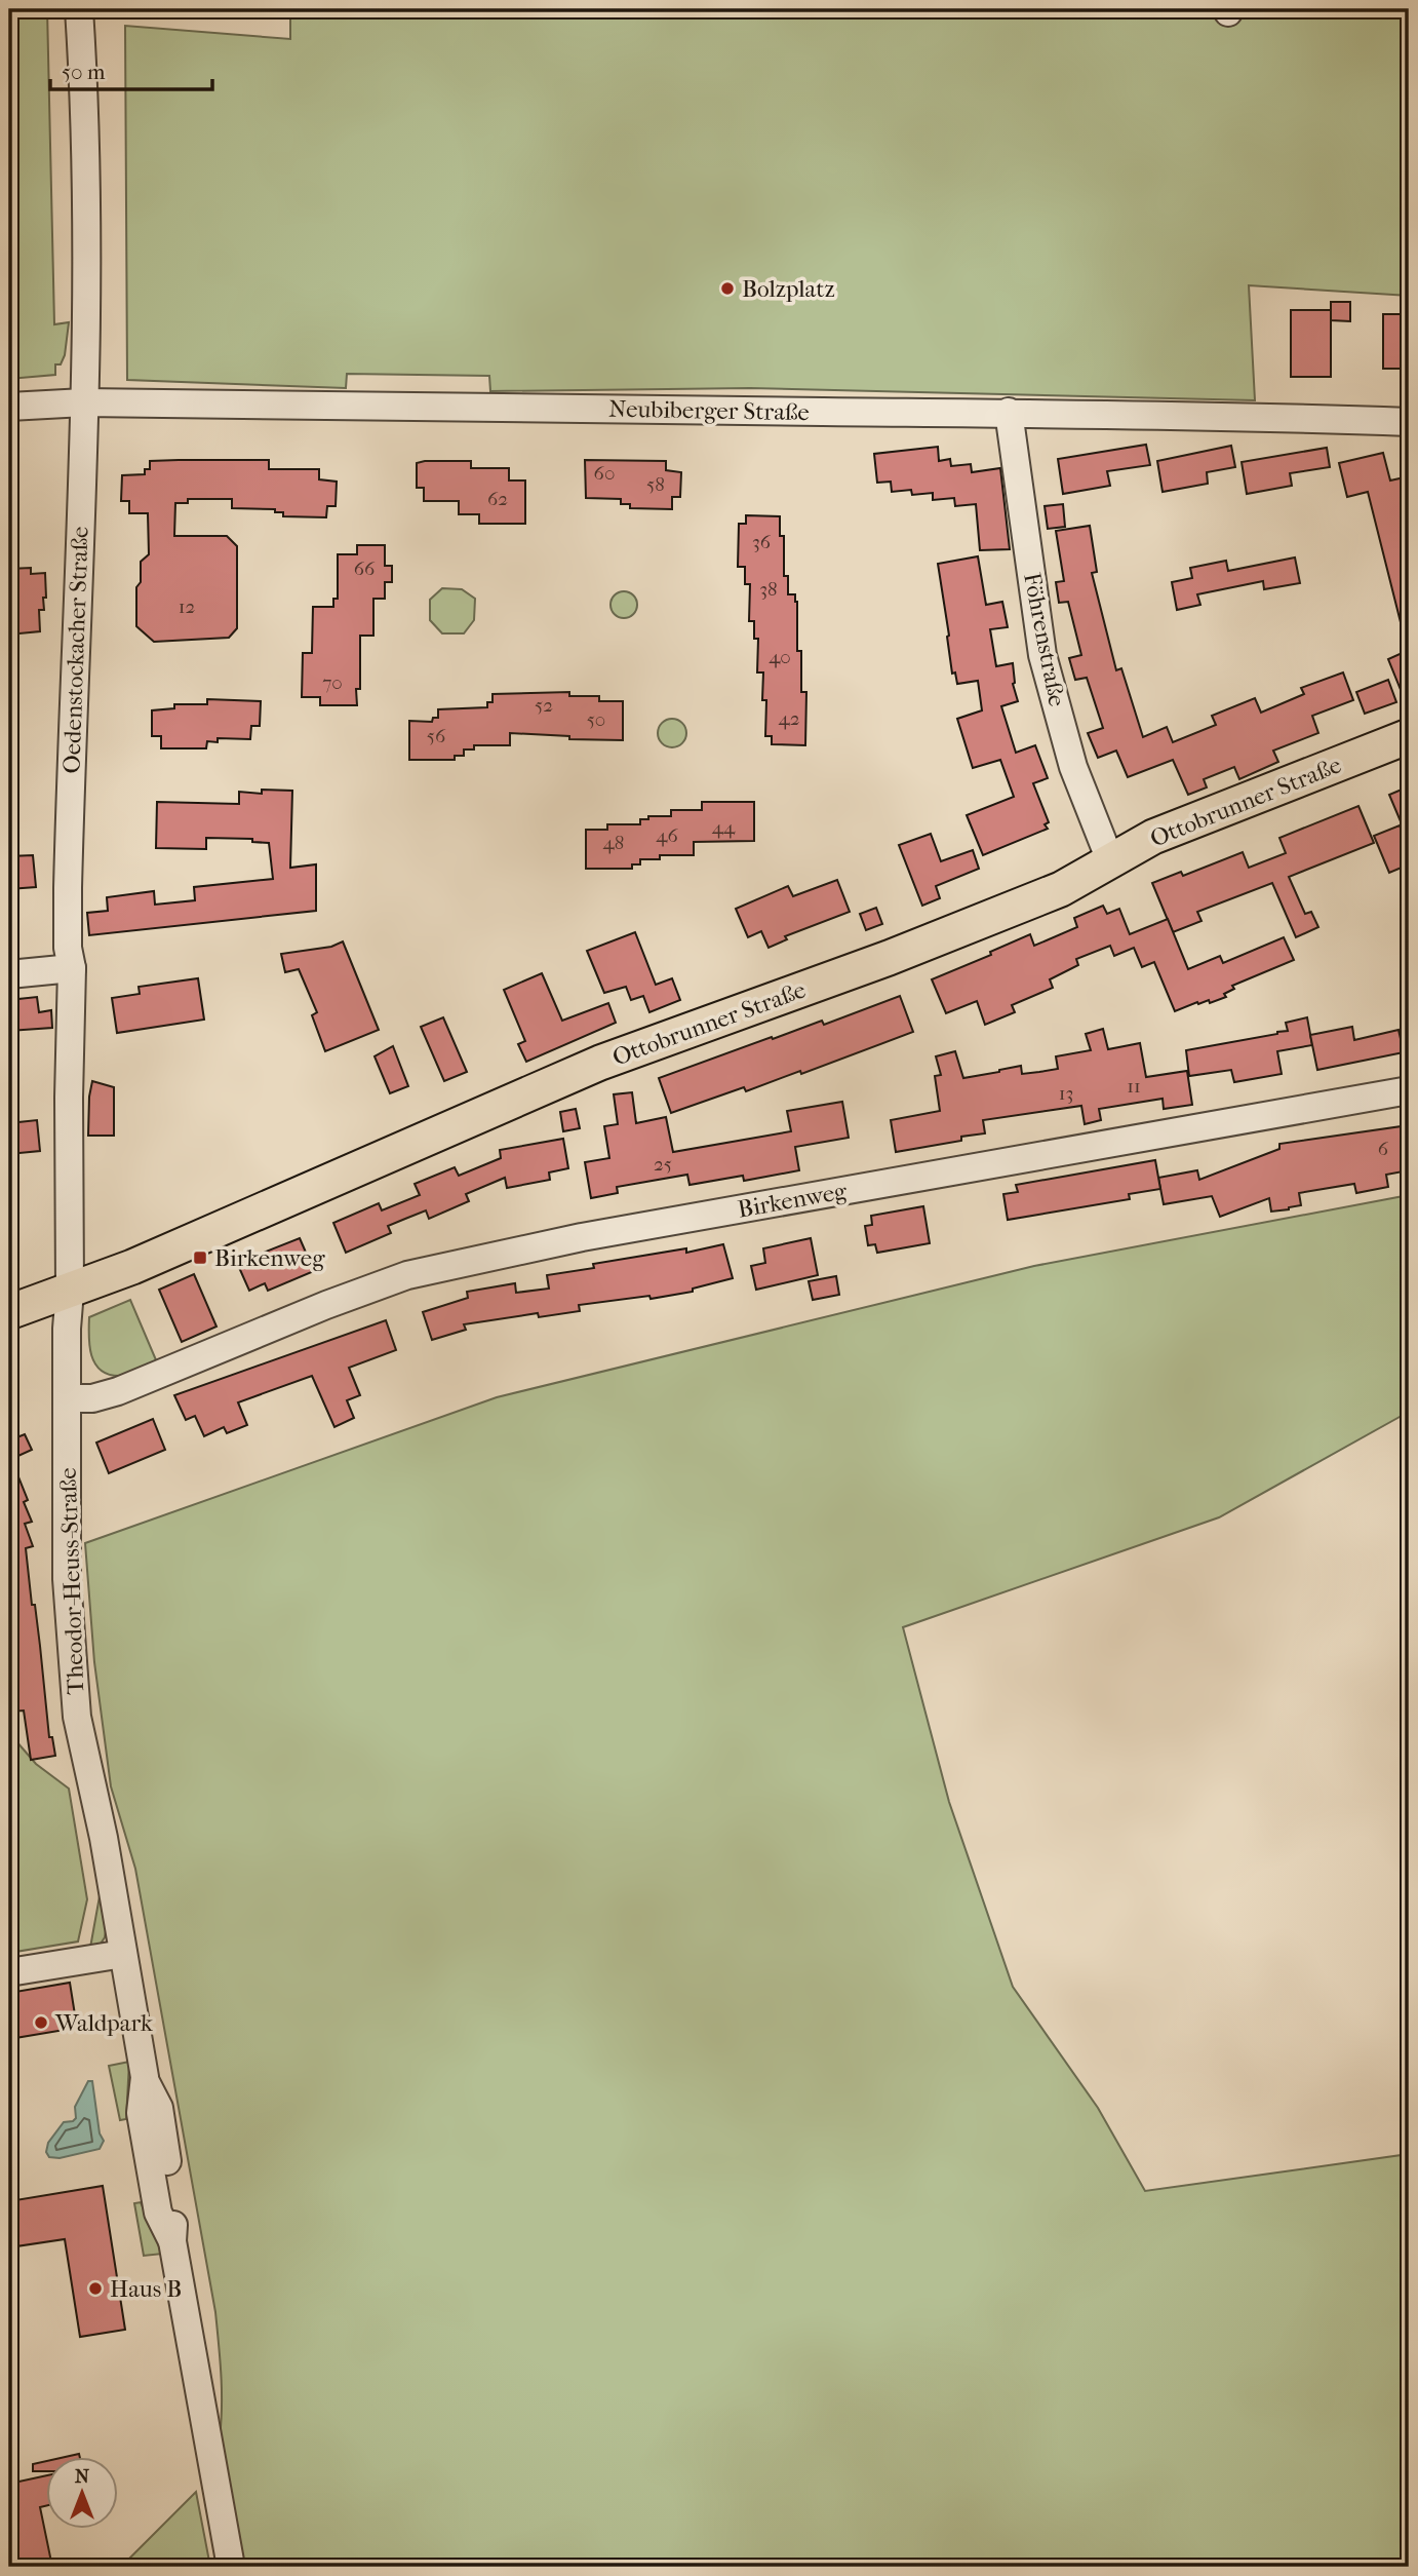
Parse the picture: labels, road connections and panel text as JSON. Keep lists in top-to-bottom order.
{
  "streets": {
    "main road": ["Ottobrunner Straße"],
    "street": [
      "Neubiberger Straße",
      "Föhrenstraße",
      "Oedenstockacher Straße",
      "Birkenweg",
      "Theodor-Heuss-Straße"
    ]
  },
  "crossings": [
    ["Neubiberger Straße", "Föhrenstraße"],
    ["Neubiberger Straße", "Oedenstockacher Straße"],
    ["Föhrenstraße", "Ottobrunner Straße"],
    ["Oedenstockacher Straße", "Ottobrunner Straße"],
    ["Oedenstockacher Straße", "Theodor-Heuss-Straße"],
    ["Ottobrunner Straße", "Theodor-Heuss-Straße"],
    ["Birkenweg", "Theodor-Heuss-Straße"]
  ],
  "places": {
    "other": ["Bolzplatz", "Waldpark", "Haus B"],
    "transit": ["Birkenweg"]
  },
  "house_numbers": [
    "60",
    "58",
    "62",
    "36",
    "66",
    "38",
    "12",
    "40",
    "70",
    "52",
    "42",
    "50",
    "56",
    "44",
    "46",
    "48",
    "11",
    "13",
    "6",
    "25"
  ],
  "scale_bar": "50 m",
  "north": "top"
}
